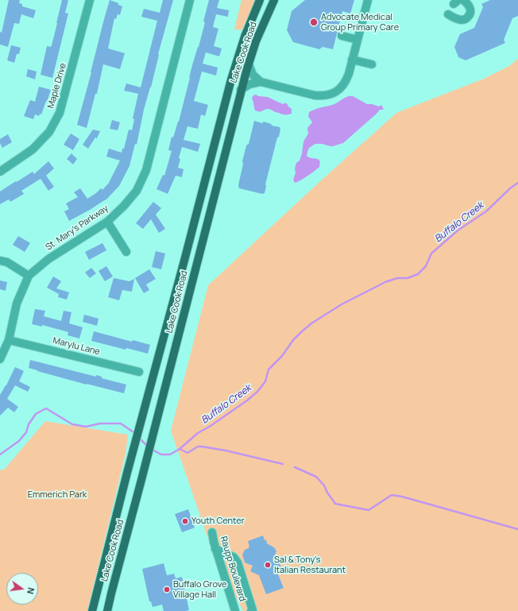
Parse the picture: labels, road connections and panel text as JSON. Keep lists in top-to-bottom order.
{
  "streets": {
    "main road": ["Lake Cook Road"],
    "street": [
      "Maple Drive",
      "St. Mary's Parkway",
      "Marylu Lane",
      "Raupp Boulevard"
    ]
  },
  "crossings": [
    ["St. Mary's Parkway", "Marylu Lane"]
  ],
  "water": ["Buffalo Creek"],
  "parks": ["Emmerich Park"],
  "places": [
    "Advocate Medical Group Primary Care",
    "Youth Center",
    "Sal & Tony's Italian Restaurant",
    "Buffalo Grove Village Hall"
  ],
  "north": "right"
}
